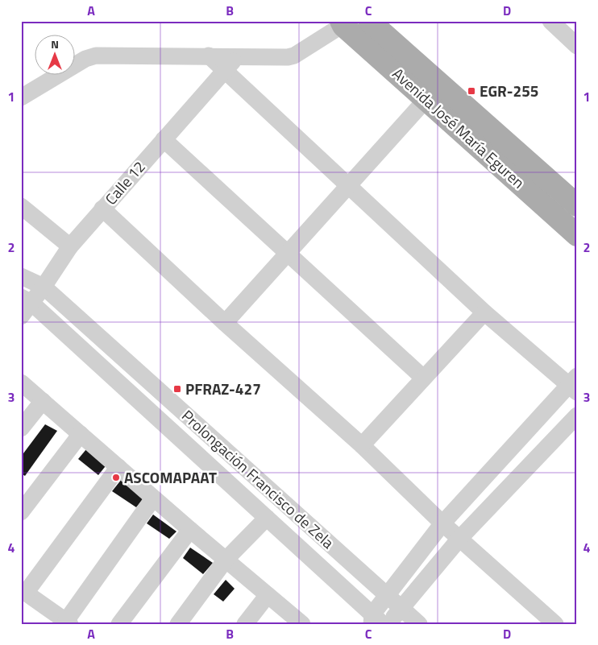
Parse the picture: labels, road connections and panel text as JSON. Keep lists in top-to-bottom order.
{
  "streets": {
    "main road": ["Avenida José María Eguren"],
    "street": ["Calle 12", "Prolongación Francisco de Zela"]
  },
  "crossings": [
    ["Calle 12", "Prolongación Francisco de Zela"]
  ],
  "places": {
    "transit": ["EGR-255", "PFRAZ-427"],
    "other": ["ASCOMAPAAT"]
  },
  "north": "top",
  "grid": {
    "columns": [
      "A",
      "B",
      "C",
      "D"
    ],
    "rows": [
      "1",
      "2",
      "3",
      "4"
    ]
  }
}
